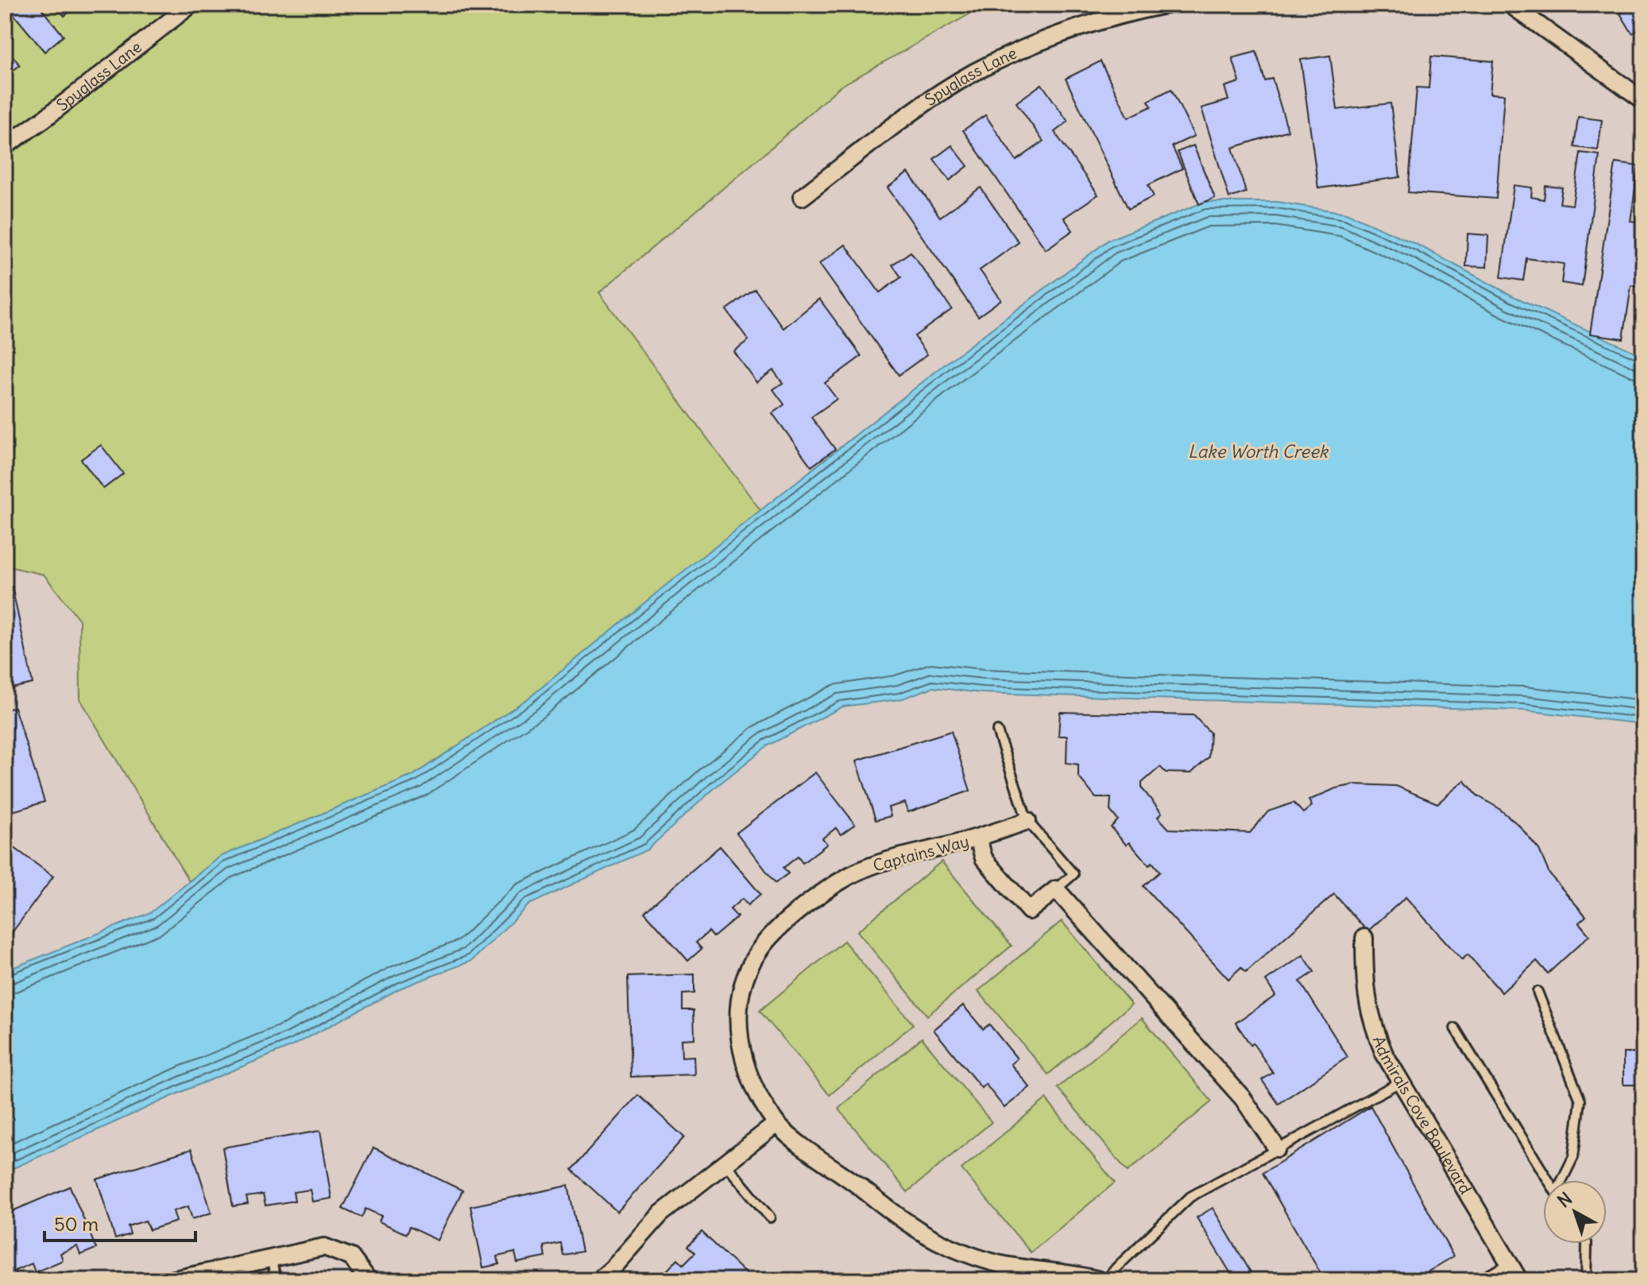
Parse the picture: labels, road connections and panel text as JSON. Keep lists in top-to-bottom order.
{
  "streets": {
    "street": ["Spyglass Lane", "Captains Way", "Admirals Cove Boulevard"]
  },
  "water": ["Lake Worth Creek"],
  "scale_bar": "50 m",
  "north": "top left"
}
